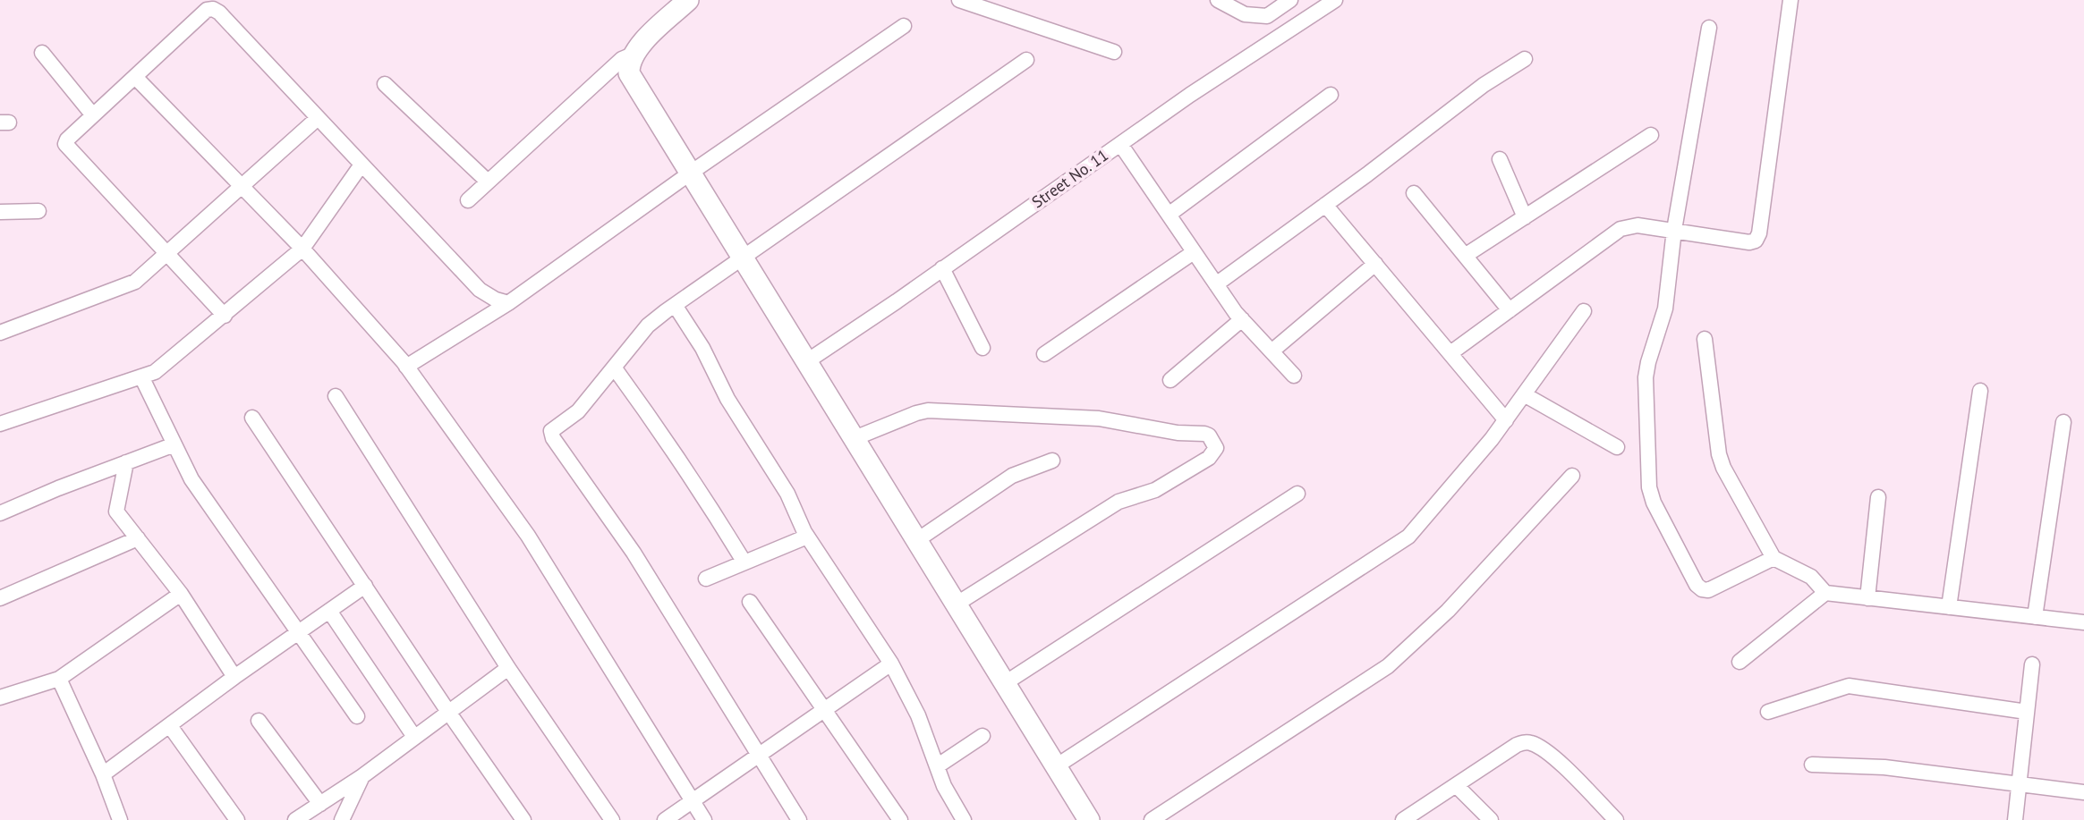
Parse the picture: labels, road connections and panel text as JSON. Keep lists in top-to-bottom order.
{
  "streets": {
    "street": ["Street No. 11"]
  }
}
